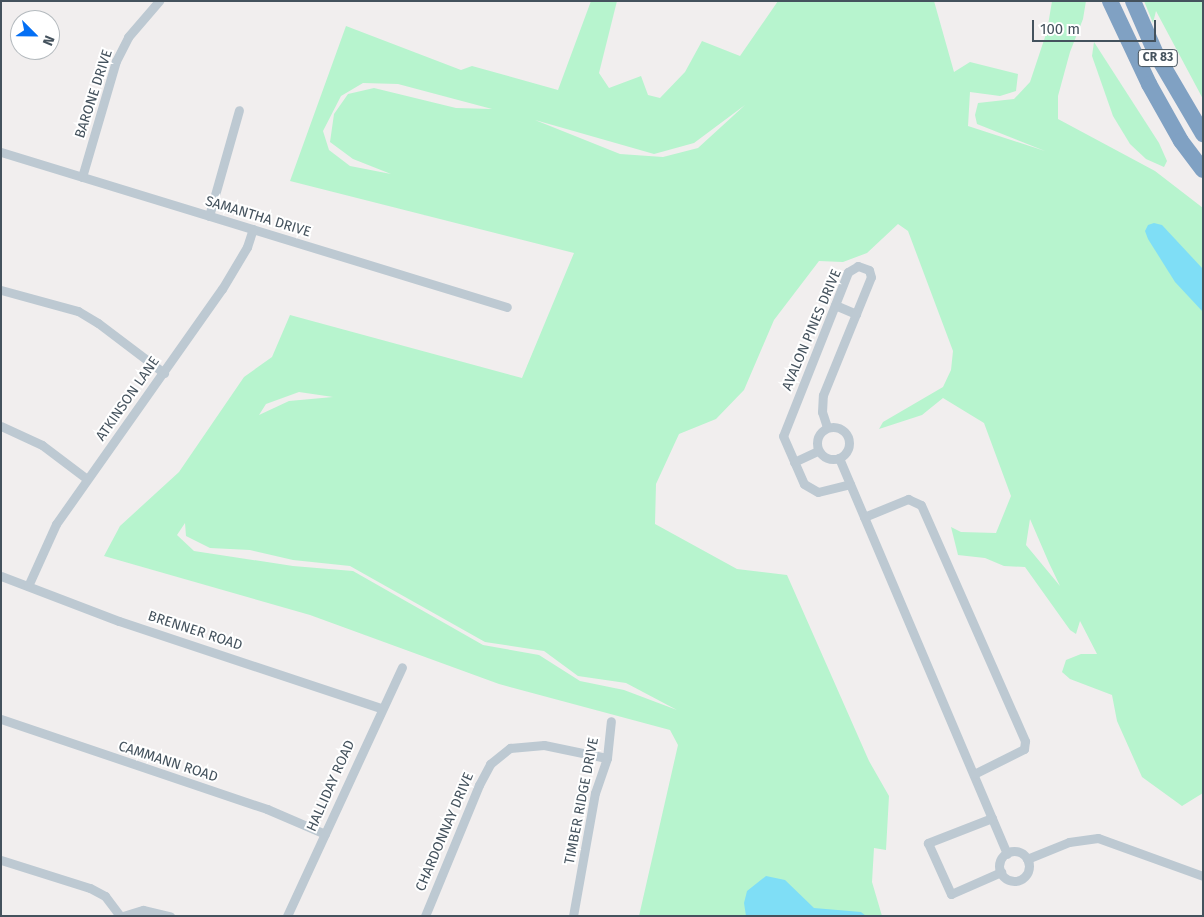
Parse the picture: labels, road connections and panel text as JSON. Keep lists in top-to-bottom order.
{
  "streets": {
    "highway": ["CR 83"],
    "street": [
      "BARONE DRIVE",
      "SAMANTHA DRIVE",
      "AVALON PINES DRIVE",
      "ATKINSON LANE",
      "BRENNER ROAD",
      "CAMMANN ROAD",
      "HALLIDAY ROAD",
      "TIMBER RIDGE DRIVE",
      "CHARDONNAY DRIVE"
    ]
  },
  "crossings": [
    ["BARONE DRIVE", "SAMANTHA DRIVE"],
    ["SAMANTHA DRIVE", "ATKINSON LANE"],
    ["ATKINSON LANE", "BRENNER ROAD"],
    ["BRENNER ROAD", "HALLIDAY ROAD"],
    ["CAMMANN ROAD", "HALLIDAY ROAD"],
    ["TIMBER RIDGE DRIVE", "CHARDONNAY DRIVE"]
  ],
  "scale_bar": "100 m",
  "north": "bottom right"
}
